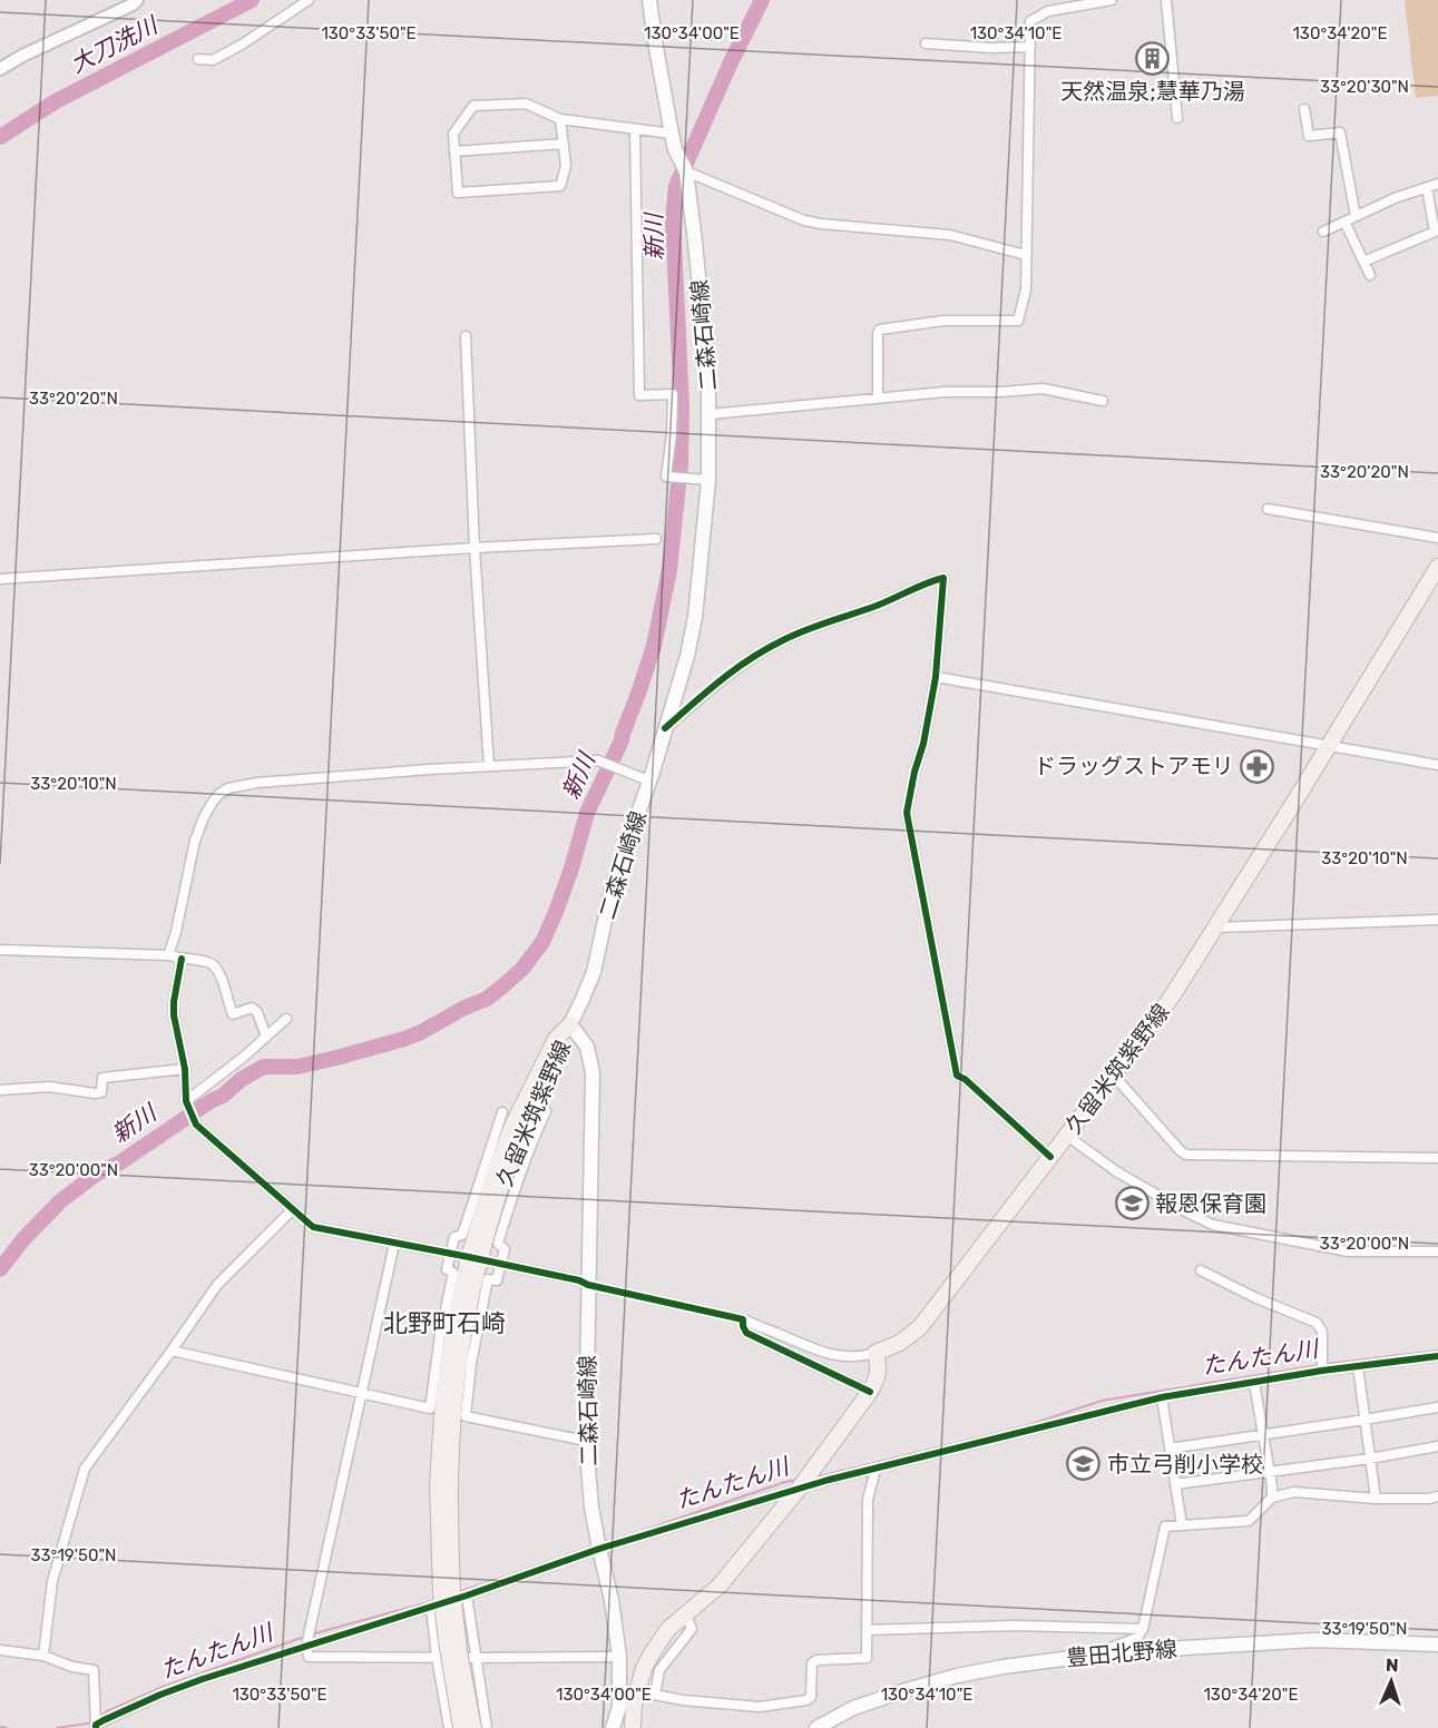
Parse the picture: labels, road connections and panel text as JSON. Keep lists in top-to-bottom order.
{
  "streets": {
    "main road": ["二森石崎線", "久留米筑紫野線", "豊田北野線"]
  },
  "crossings": [
    ["二森石崎線", "久留米筑紫野線"]
  ],
  "districts": ["北野町石崎"],
  "water": ["大刀洗川", "新川", "たんたん川"],
  "places": {
    "building": ["天然温泉;慧華乃湯"],
    "pharmacy": ["ドラッグストアモリ"],
    "school or university": ["報恩保育園", "市立弓削小学校"]
  },
  "north": "top",
  "coordinates": [
    "130°33'50\"E",
    "130°34'00\"E",
    "130°34'10\"E",
    "130°34'20\"E",
    "33°20'30\"N",
    "33°20'20\"N",
    "33°20'10\"N",
    "33°20'00\"N",
    "33°19'50\"N"
  ]
}
